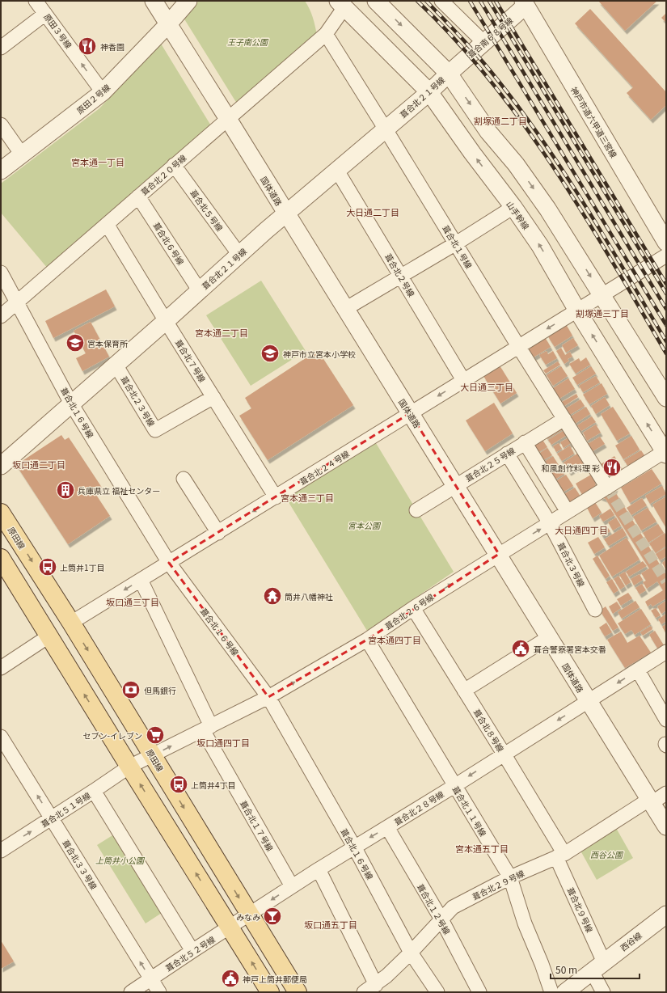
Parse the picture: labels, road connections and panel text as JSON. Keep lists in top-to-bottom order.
{
  "streets": {
    "main road": ["原田線"],
    "street": [
      "原田３号線",
      "葺合南６８号線",
      "葺合北２１号線",
      "原田２号線",
      "神戸市道六甲道三宮線",
      "葺合北２０号線",
      "国体道路",
      "葺合北５号線",
      "山手幹線",
      "葺合北６号線",
      "葺合北１号線",
      "葺合北２号線",
      "葺合北７号線",
      "葺合北２３号線",
      "葺合北１６号線",
      "葺合北２５号線",
      "葺合北２４号線",
      "葺合北３号線",
      "葺合北２６号線",
      "葺合北８号線",
      "葺合北２８号線",
      "葺合北５１号線",
      "葺合北１１号線",
      "葺合北１７号線",
      "葺合北３３号線",
      "葺合北２９号線",
      "葺合北１２号線",
      "葺合北９号線",
      "西谷線",
      "葺合北５２号線"
    ]
  },
  "crossings": [
    ["原田３号線", "原田２号線"],
    ["葺合南６８号線", "葺合北２１号線"],
    ["葺合南６８号線", "神戸市道六甲道三宮線"],
    ["葺合北２１号線", "国体道路"],
    ["葺合北２１号線", "葺合北５号線"],
    ["葺合北２１号線", "山手幹線"],
    ["葺合北２１号線", "葺合北６号線"],
    ["葺合北２１号線", "葺合北１号線"],
    ["葺合北２１号線", "葺合北２号線"],
    ["葺合北２１号線", "葺合北７号線"],
    ["葺合北２１号線", "葺合北２３号線"],
    ["葺合北２１号線", "葺合北１６号線"],
    ["原田２号線", "国体道路"],
    ["葺合北２０号線", "国体道路"],
    ["葺合北２０号線", "葺合北５号線"],
    ["葺合北２０号線", "葺合北６号線"],
    ["葺合北２０号線", "葺合北１号線"],
    ["葺合北２０号線", "葺合北７号線"],
    ["葺合北２０号線", "葺合北１６号線"],
    ["国体道路", "葺合北２５号線"],
    ["国体道路", "葺合北２４号線"],
    ["国体道路", "葺合北２６号線"],
    ["国体道路", "葺合北２８号線"],
    ["国体道路", "葺合北２９号線"],
    ["山手幹線", "葺合北２４号線"],
    ["山手幹線", "葺合北２６号線"],
    ["葺合北１号線", "葺合北２５号線"],
    ["葺合北１号線", "葺合北２４号線"],
    ["葺合北１号線", "葺合北２６号線"],
    ["葺合北２号線", "葺合北２４号線"],
    ["葺合北７号線", "葺合北２３号線"],
    ["葺合北７号線", "葺合北２４号線"],
    ["葺合北１６号線", "葺合北２４号線"],
    ["葺合北１６号線", "葺合北２６号線"],
    ["葺合北１６号線", "葺合北２８号線"],
    ["葺合北１６号線", "葺合北２９号線"],
    ["葺合北２５号線", "葺合北３号線"],
    ["葺合北２４号線", "原田線"],
    ["葺合北２４号線", "葺合北１７号線"],
    ["原田線", "葺合北２６号線"],
    ["原田線", "葺合北２８号線"],
    ["原田線", "葺合北５２号線"],
    ["葺合北３号線", "葺合北２６号線"],
    ["葺合北２６号線", "葺合北８号線"],
    ["葺合北２６号線", "葺合北５１号線"],
    ["葺合北２６号線", "葺合北１１号線"],
    ["葺合北２６号線", "葺合北１７号線"],
    ["葺合北８号線", "葺合北２８号線"],
    ["葺合北８号線", "葺合北２９号線"],
    ["葺合北８号線", "葺合北９号線"],
    ["葺合北２８号線", "葺合北１１号線"],
    ["葺合北２８号線", "葺合北１７号線"],
    ["葺合北２８号線", "葺合北１２号線"],
    ["葺合北２８号線", "葺合北５２号線"],
    ["葺合北５１号線", "葺合北３３号線"],
    ["葺合北１１号線", "葺合北２９号線"],
    ["葺合北３３号線", "葺合北５２号線"],
    ["葺合北２９号線", "葺合北１２号線"],
    ["葺合北２９号線", "葺合北９号線"],
    ["葺合北９号線", "西谷線"]
  ],
  "one_way": ["葺合北２６号線", "葺合北５１号線"],
  "districts": [
    "割塚通二丁目",
    "宮本通一丁目",
    "大日通二丁目",
    "割塚通三丁目",
    "宮本通二丁目",
    "大日通三丁目",
    "坂口通二丁目",
    "宮本通三丁目",
    "大日通四丁目",
    "坂口通三丁目",
    "宮本通四丁目",
    "坂口通四丁目",
    "宮本通五丁目",
    "坂口通五丁目"
  ],
  "parks": [
    "王子南公園",
    "宮本公園",
    "西谷公園",
    "上筒井小公園"
  ],
  "places": {
    "restaurant": ["神香園", "和風創作料理 彩"],
    "school or university": ["宮本保育所", "神戸市立宮本小学校"],
    "building": ["兵庫県立 福祉センター"],
    "bus stop": ["上筒井1丁目", "上筒井4丁目"],
    "temple": ["筒井八幡神社"],
    "public building": ["葺合警察署宮本交番", "神戸上筒井郵便局"],
    "bank": ["但馬銀行"],
    "supermarket": ["セブン-イレブン"],
    "bar": ["みなみ"]
  },
  "scale_bar": "50 m"
}
